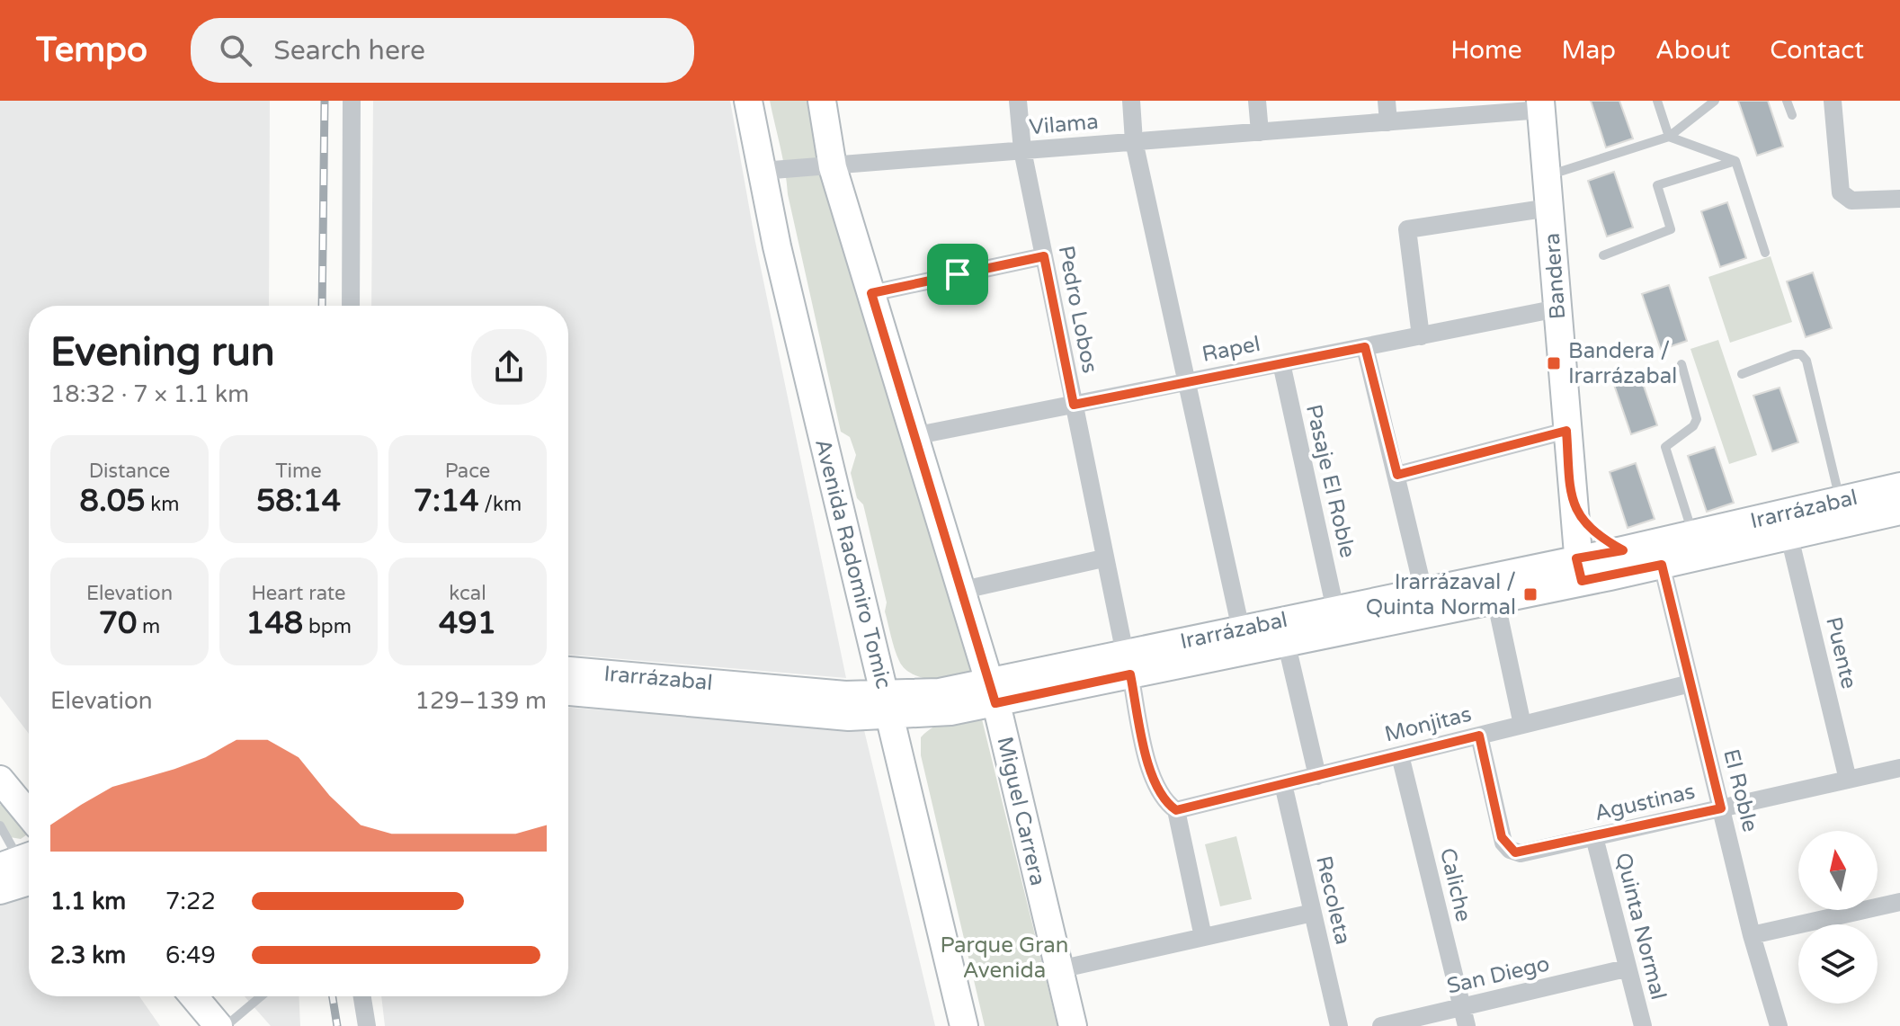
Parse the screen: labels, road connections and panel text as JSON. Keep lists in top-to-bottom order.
{
  "streets": {
    "main road": [
      "Bandera",
      "Irarrázabal",
      "Avenida Radomiro Tomic",
      "Miguel Carrera"
    ],
    "street": [
      "Vilama",
      "Pedro Lobos",
      "Rapel",
      "Pasaje El Roble",
      "Puente",
      "Monjitas",
      "El Roble",
      "Agustinas",
      "Caliche",
      "Recoleta",
      "Quinta Normal",
      "San Diego"
    ]
  },
  "crossings": [
    ["Vilama", "Bandera"],
    ["Vilama", "Pedro Lobos"],
    ["Vilama", "Avenida Radomiro Tomic"],
    ["Vilama", "Miguel Carrera"],
    ["Bandera", "Rapel"],
    ["Bandera", "Irarrázabal"],
    ["Pedro Lobos", "Rapel"],
    ["Pedro Lobos", "Irarrázabal"],
    ["Pedro Lobos", "Monjitas"],
    ["Rapel", "Pasaje El Roble"],
    ["Rapel", "Miguel Carrera"],
    ["Pasaje El Roble", "Irarrázabal"],
    ["Irarrázabal", "Avenida Radomiro Tomic"],
    ["Irarrázabal", "Puente"],
    ["Irarrázabal", "El Roble"],
    ["Irarrázabal", "Miguel Carrera"],
    ["Puente", "Agustinas"],
    ["Monjitas", "El Roble"],
    ["Monjitas", "Agustinas"],
    ["Monjitas", "Caliche"],
    ["Monjitas", "Recoleta"],
    ["El Roble", "Agustinas"],
    ["Agustinas", "Quinta Normal"],
    ["Caliche", "San Diego"],
    ["Quinta Normal", "San Diego"]
  ],
  "parks": ["Parque Gran Avenida"],
  "places": {
    "transit": ["Bandera / Irarrázabal", "Irarrázaval / Quinta Normal"]
  },
  "north": "top",
  "page": {
    "header": "Tempo",
    "search": "Search here",
    "nav": [
      "Home",
      "Map",
      "About",
      "Contact"
    ],
    "heading": ["Evening run", "18:32 · 7 × 1.1 km"],
    "stats": [
      ["Distance", "8.05 km"],
      ["Time", "58:14"],
      ["Pace", "7:14 /km"],
      ["Elevation", "70 m"],
      ["Heart rate", "148 bpm"],
      ["kcal", "491"]
    ],
    "chart": ["Elevation", "129–139 m"],
    "list": [
      {
        "name": "1.1 km",
        "note": "7:22"
      },
      {
        "name": "2.3 km",
        "note": "6:49"
      }
    ]
  }
}
